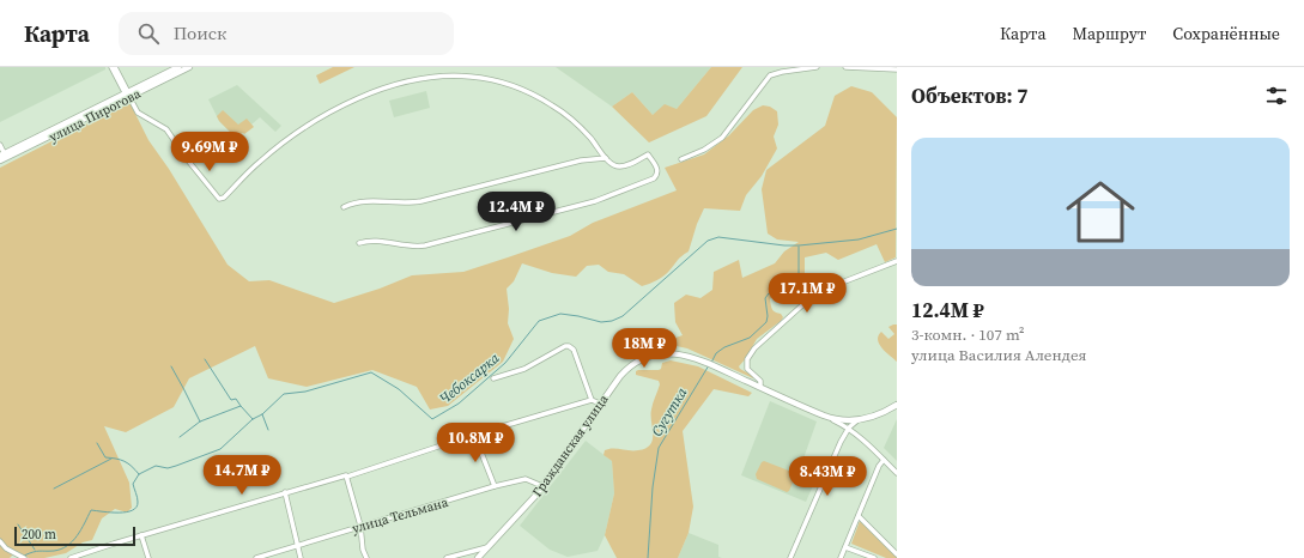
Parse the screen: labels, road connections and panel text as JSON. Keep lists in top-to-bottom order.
{
  "streets": {
    "main road": ["улица Пирогова", "Гражданская улица"],
    "street": ["улица Тельмана"]
  },
  "crossings": [
    ["Гражданская улица", "улица Тельмана"]
  ],
  "water": ["Чебоксарка", "Сугутка"],
  "scale_bar": "200 m",
  "page": {
    "header": "Карта",
    "search": "Поиск",
    "nav": ["Карта", "Маршрут", "Сохранённые"],
    "heading": "Объектов: 7",
    "list": [
      {
        "name": "12.4M ₽",
        "note": "3-комн. · 107 m² · улица Василия Алендея"
      }
    ],
    "price": [
      "9.69M ₽",
      "12.4M ₽",
      "17.1M ₽",
      "18M ₽",
      "10.8M ₽",
      "14.7M ₽",
      "8.43M ₽"
    ],
    "scale": "200 m"
  }
}
